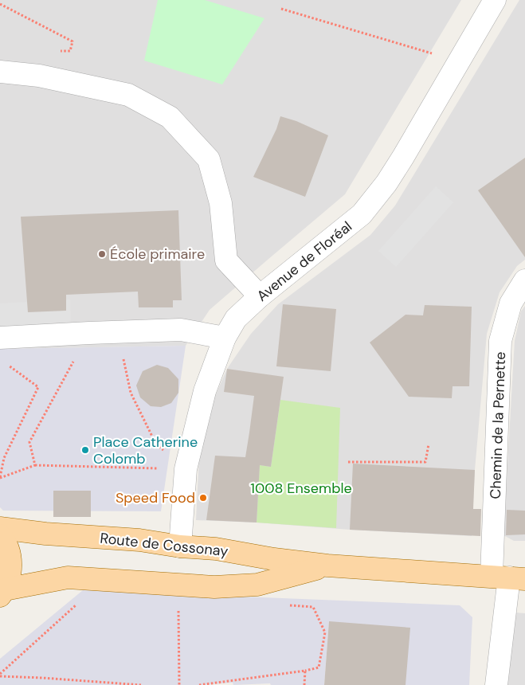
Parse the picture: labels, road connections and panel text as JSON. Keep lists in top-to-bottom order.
{
  "streets": {
    "main road": ["Route de Cossonay"],
    "street": ["Avenue de Floréal", "Chemin de la Pernette"]
  },
  "crossings": [
    ["Avenue de Floréal", "Route de Cossonay"],
    ["Chemin de la Pernette", "Route de Cossonay"]
  ],
  "parks": ["1008 Ensemble"],
  "places": ["École primaire", "Place Catherine Colomb", "Speed Food"]
}
